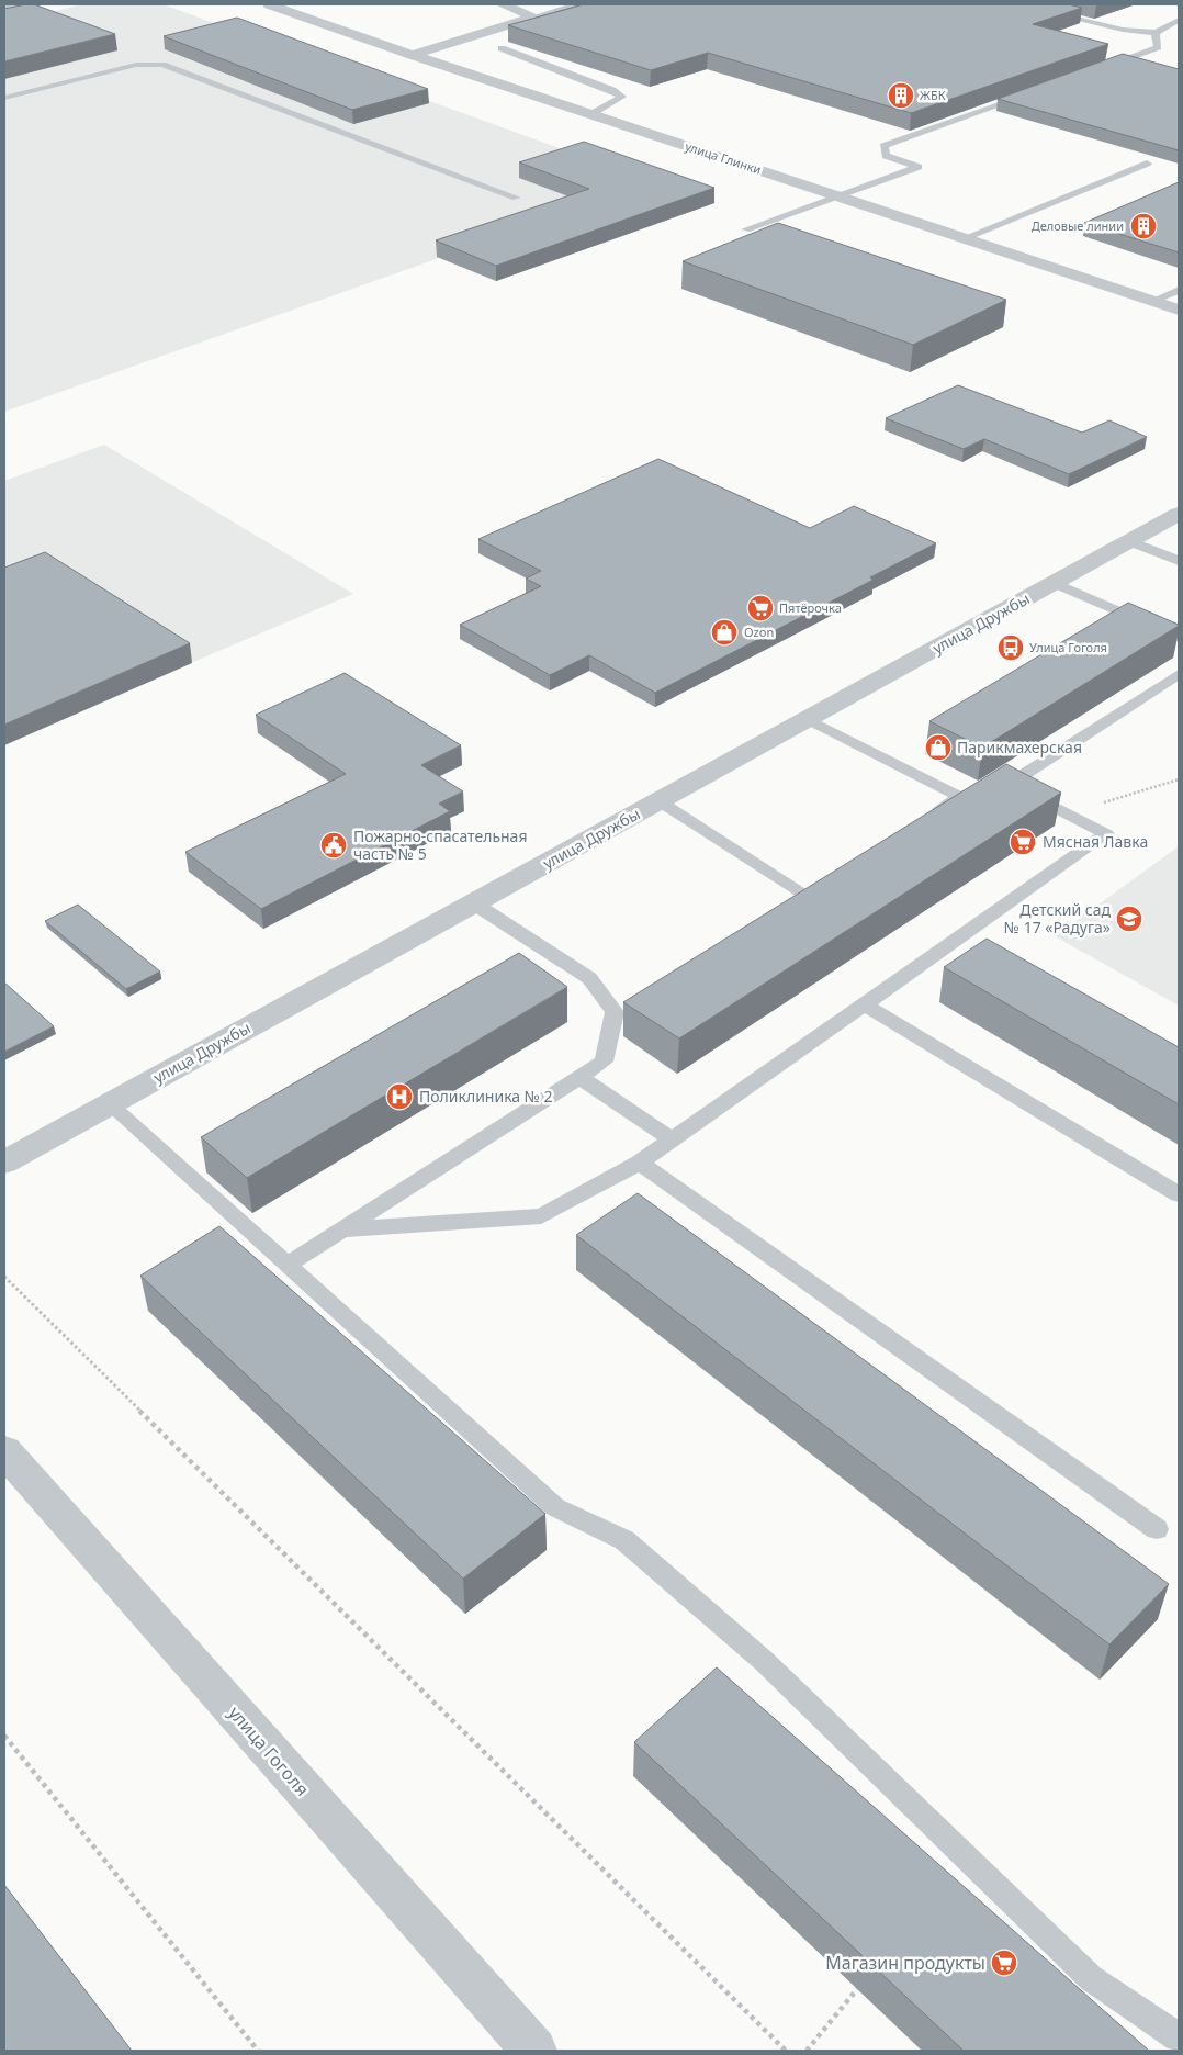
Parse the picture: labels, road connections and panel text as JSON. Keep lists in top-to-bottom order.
{
  "streets": {
    "street": ["улица Глинки", "улица Дружбы", "улица Гоголя"]
  },
  "places": {
    "building": ["ЖБК", "Деловые линии"],
    "supermarket": ["Пятёрочка", "Мясная Лавка", "Магазин продукты"],
    "shop": ["Ozon", "Парикмахерская"],
    "bus stop": ["Улица Гоголя"],
    "public building": ["Пожарно-спасательная часть № 5"],
    "school or university": ["Детский сад № 17 «Радуга»"],
    "hospital": ["Поликлиника № 2"]
  }
}
